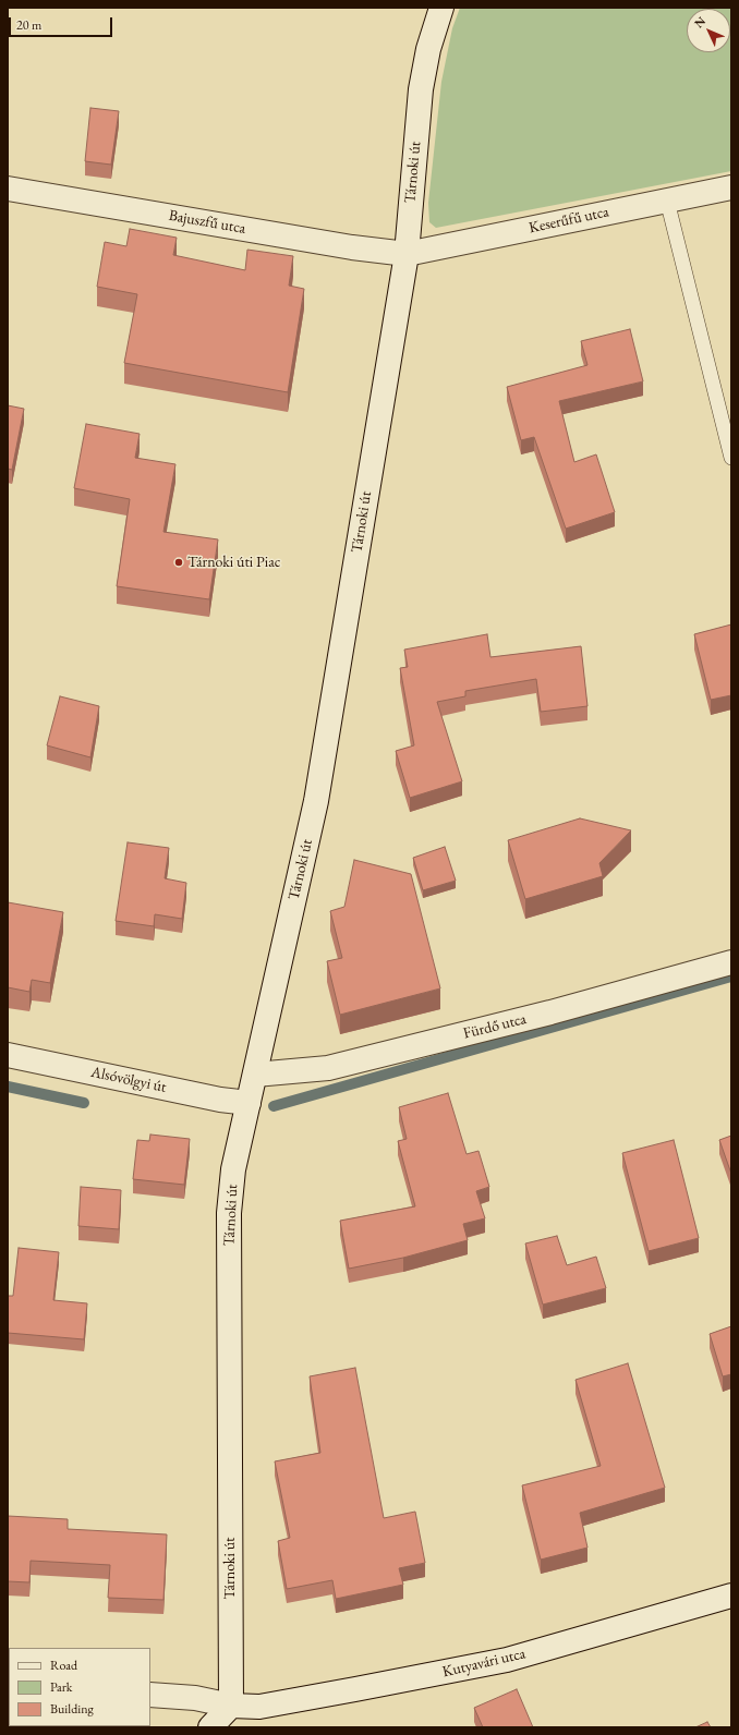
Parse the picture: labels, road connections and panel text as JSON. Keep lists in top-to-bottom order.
{
  "streets": {
    "street": [
      "Tárnoki út",
      "Keserűfű utca",
      "Bajuszfű utca",
      "Fürdő utca",
      "Alsóvölgyi út",
      "Kutyavári utca"
    ]
  },
  "crossings": [
    ["Tárnoki út", "Keserűfű utca"],
    ["Tárnoki út", "Bajuszfű utca"],
    ["Tárnoki út", "Fürdő utca"],
    ["Tárnoki út", "Alsóvölgyi út"],
    ["Tárnoki út", "Kutyavári utca"],
    ["Keserűfű utca", "Bajuszfű utca"]
  ],
  "places": ["Tárnoki úti Piac"],
  "legend": ["Road", "Park", "Building"],
  "scale_bar": "20 m",
  "north": "top left"
}
